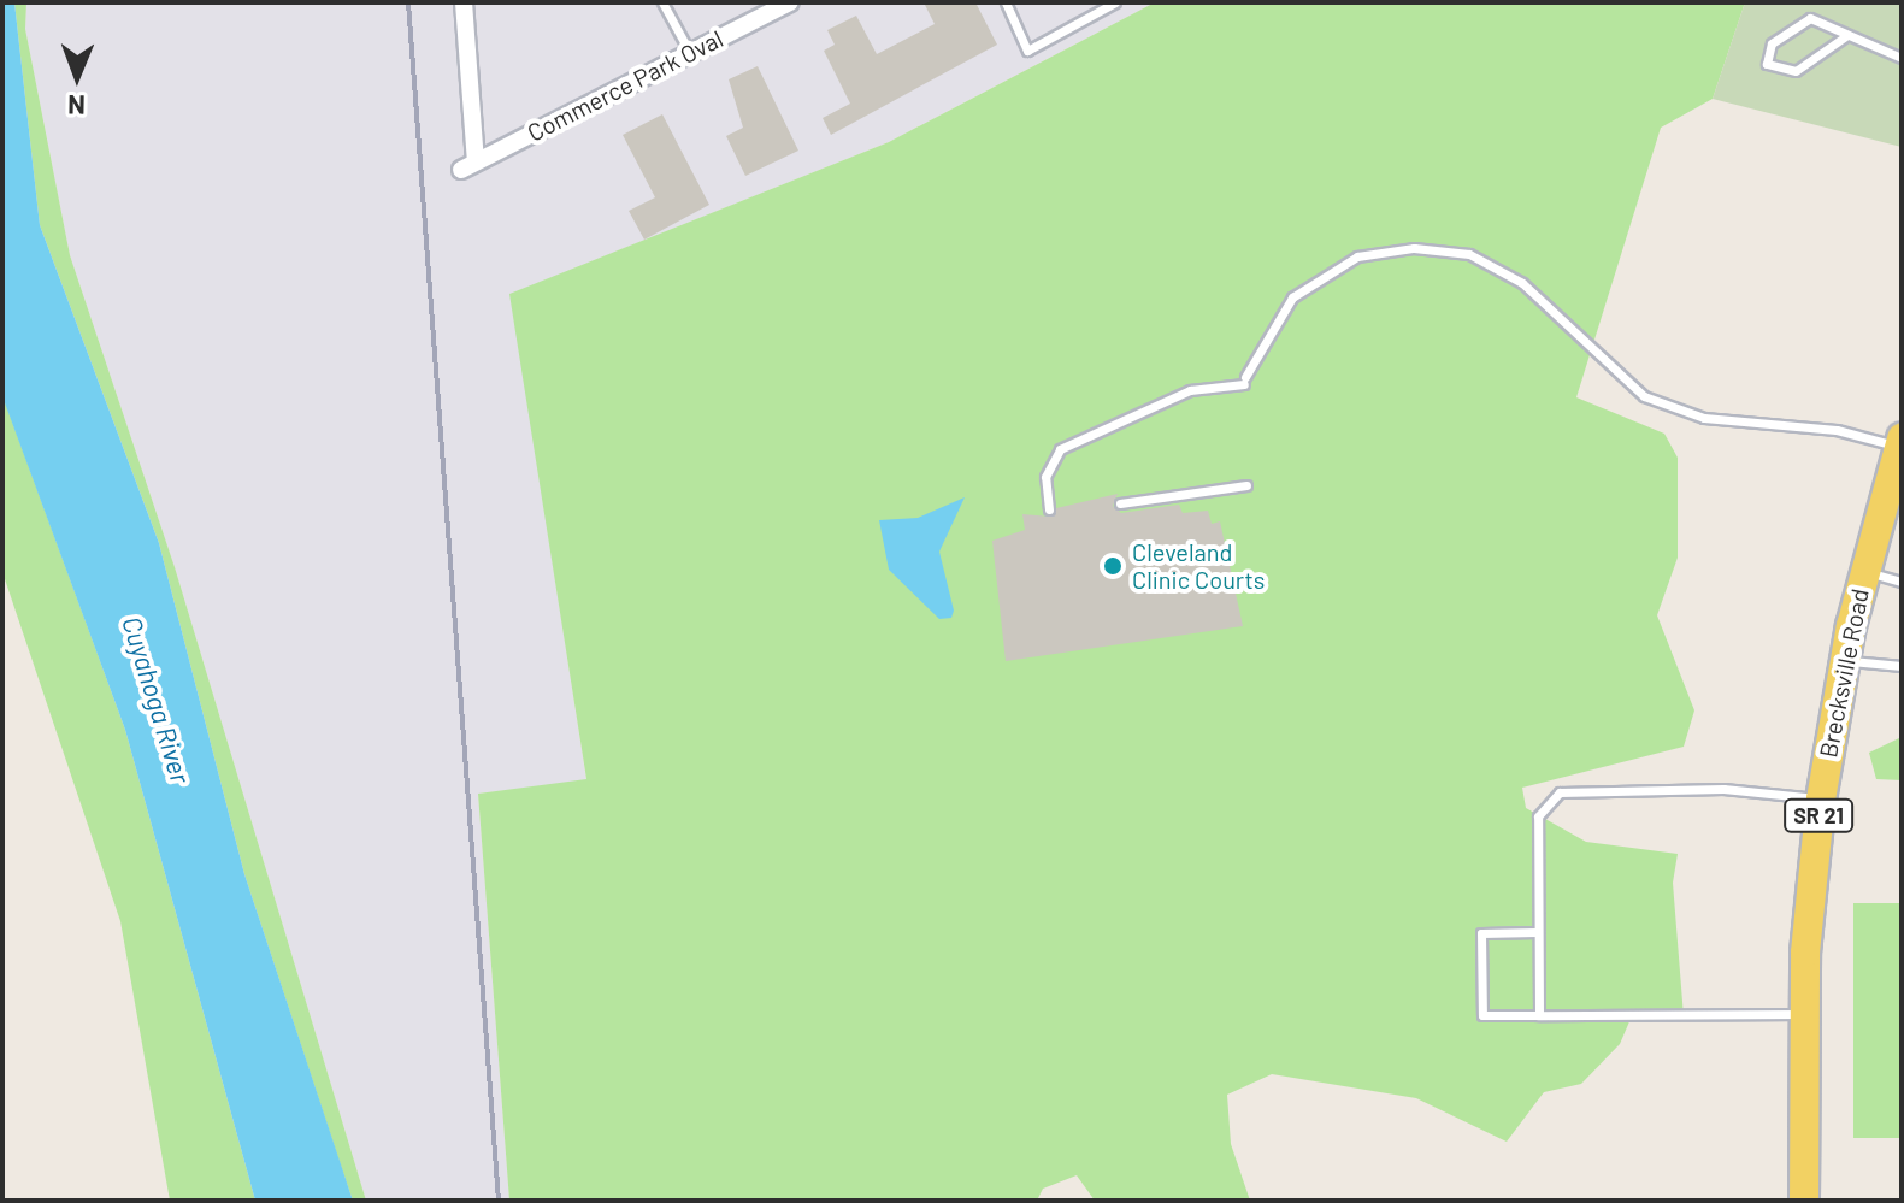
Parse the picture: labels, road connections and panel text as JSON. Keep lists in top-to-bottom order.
{
  "streets": {
    "main road": ["Brecksville Road", "SR 21"],
    "street": ["Commerce Park Oval"]
  },
  "water": ["Cuyahoga River"],
  "places": ["Cleveland Clinic Courts"],
  "north": "bottom"
}
